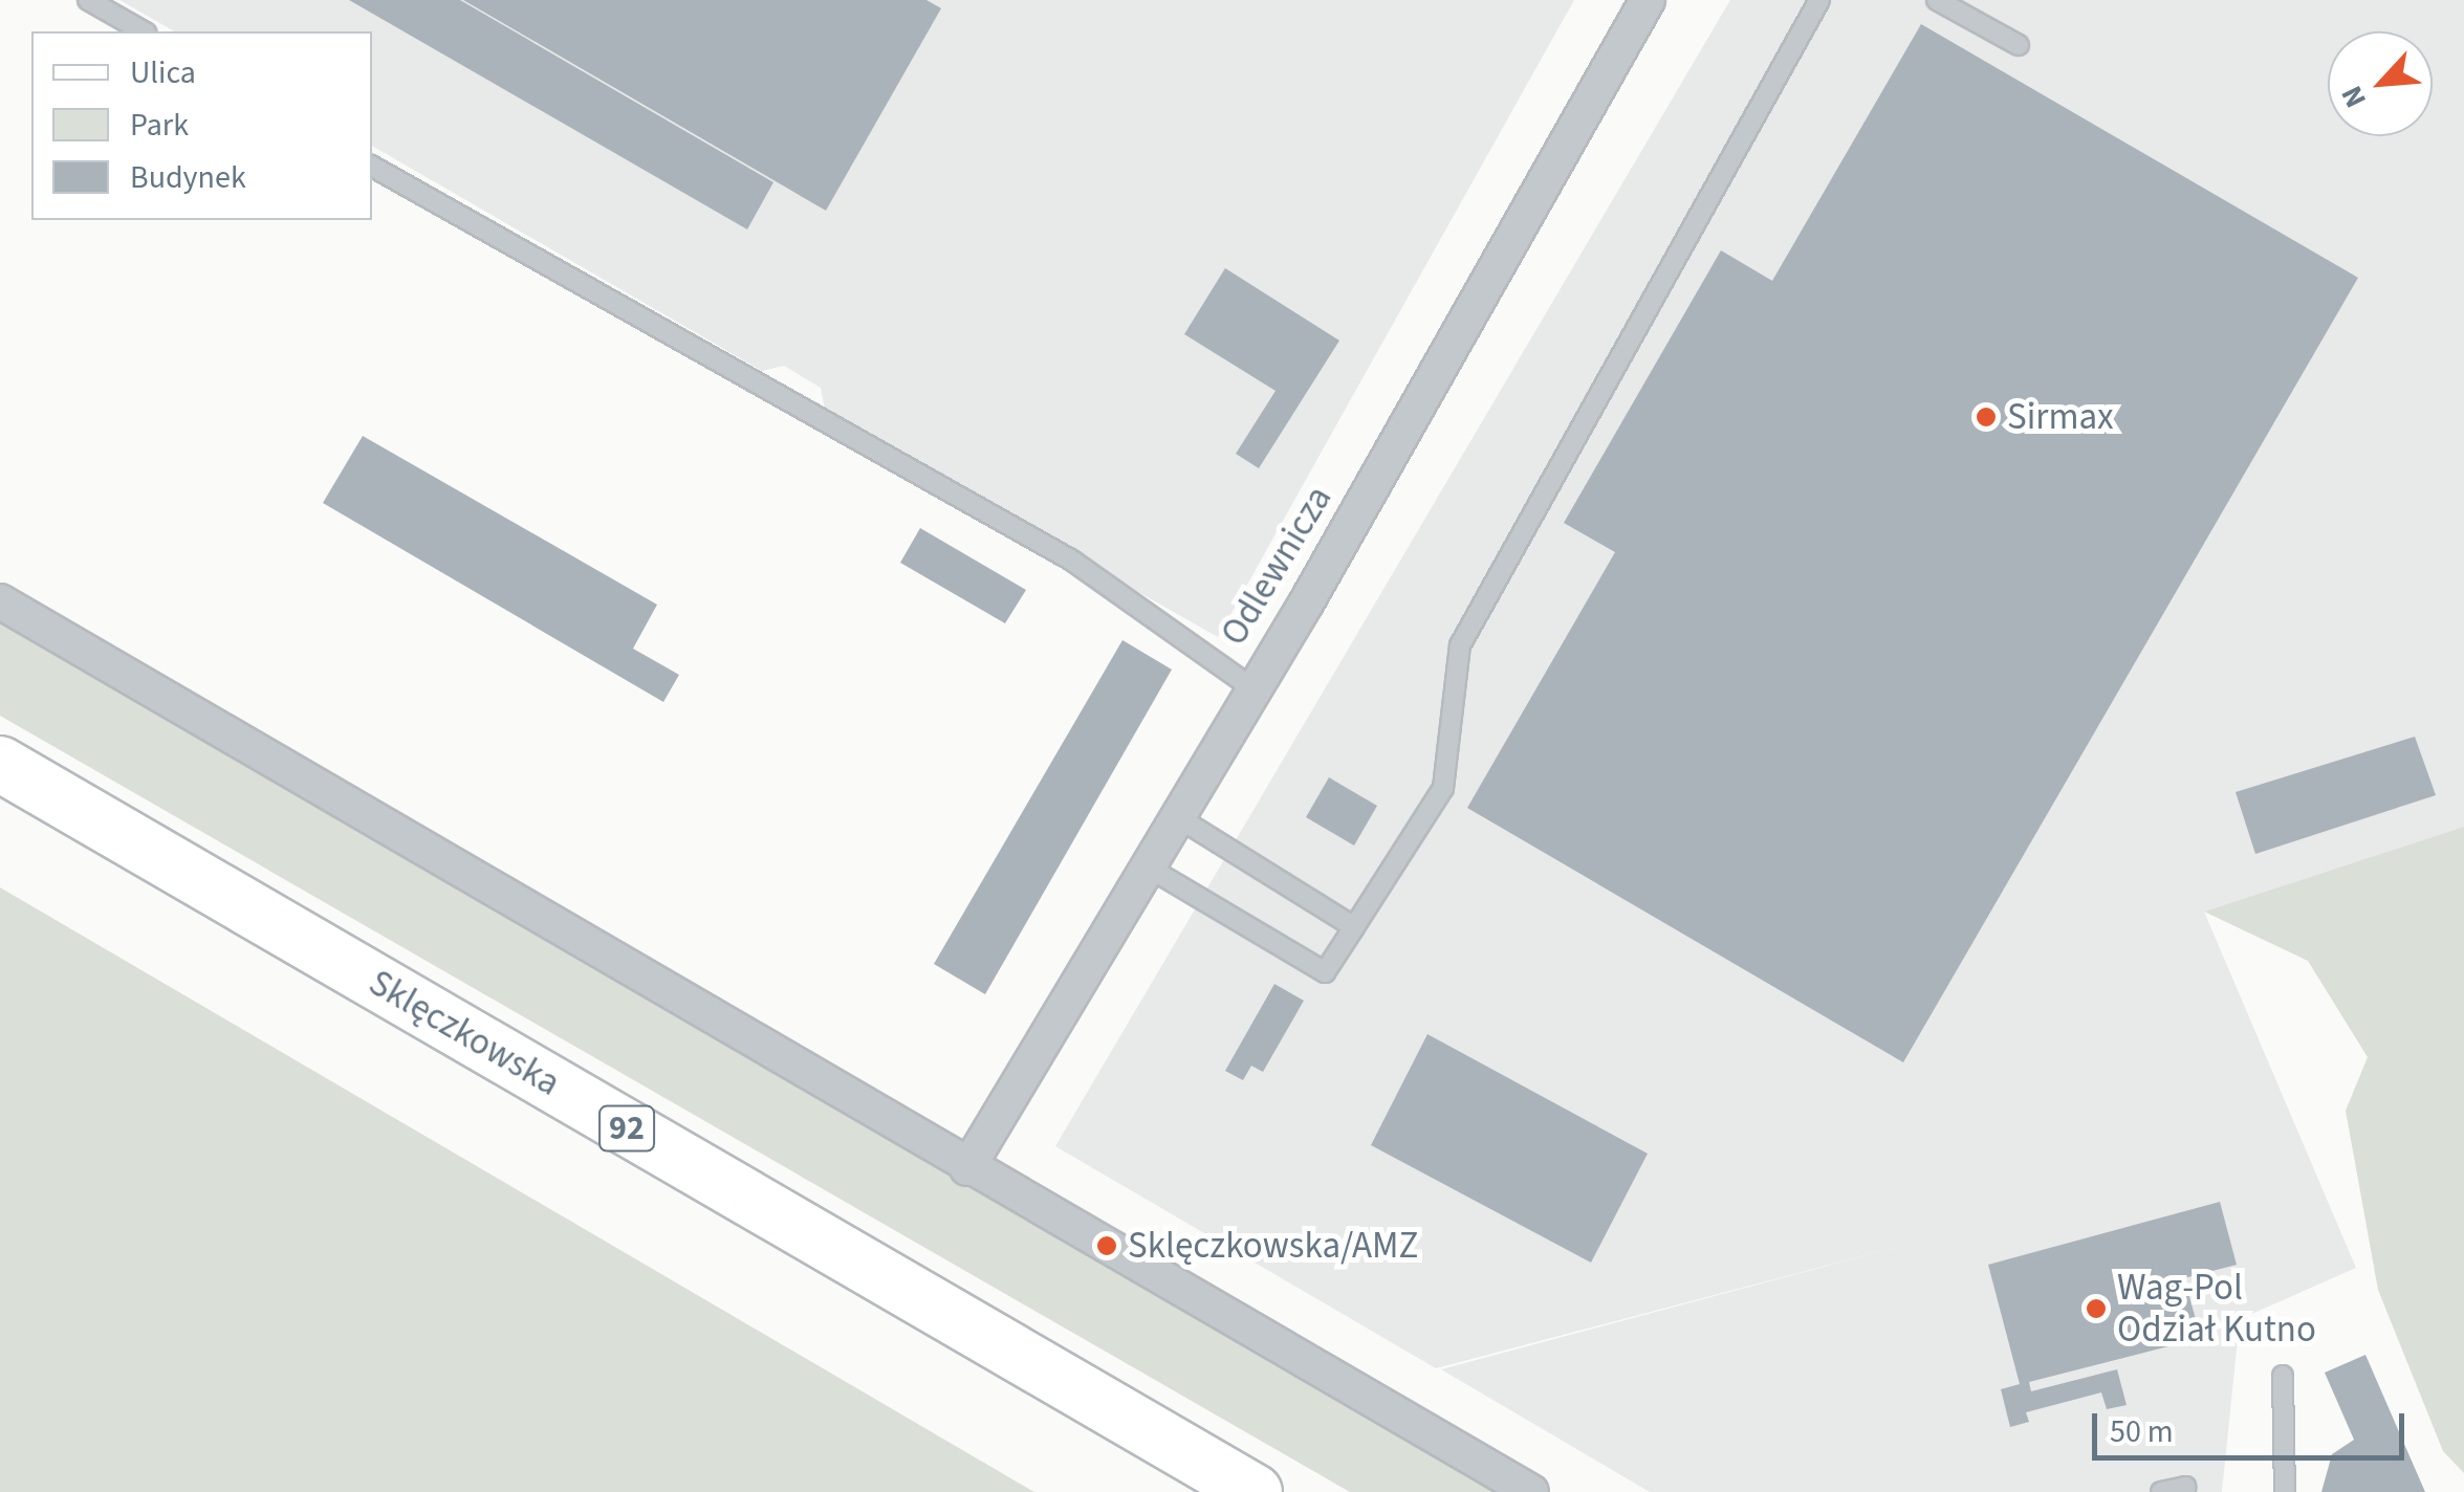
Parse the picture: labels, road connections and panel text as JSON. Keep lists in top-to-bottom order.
{
  "streets": {
    "main road": ["Sklęczkowska", "92"],
    "street": ["Odlewnicza"]
  },
  "places": ["Sirmax", "Sklęczkowska/AMZ", "Wag-Pol Odział Kutno"],
  "legend": ["Ulica", "Park", "Budynek"],
  "scale_bar": "50 m",
  "north": "bottom left"
}
